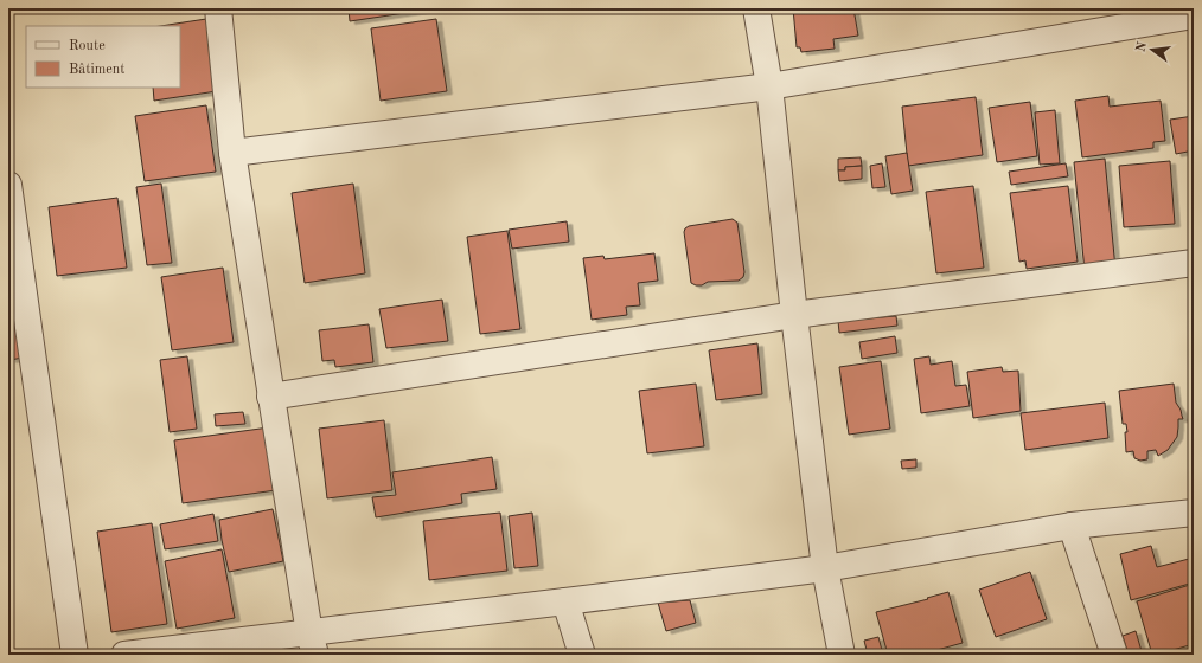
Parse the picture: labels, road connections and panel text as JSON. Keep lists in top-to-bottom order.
{
  "legend": ["Route", "Bâtiment"],
  "north": "left"
}
